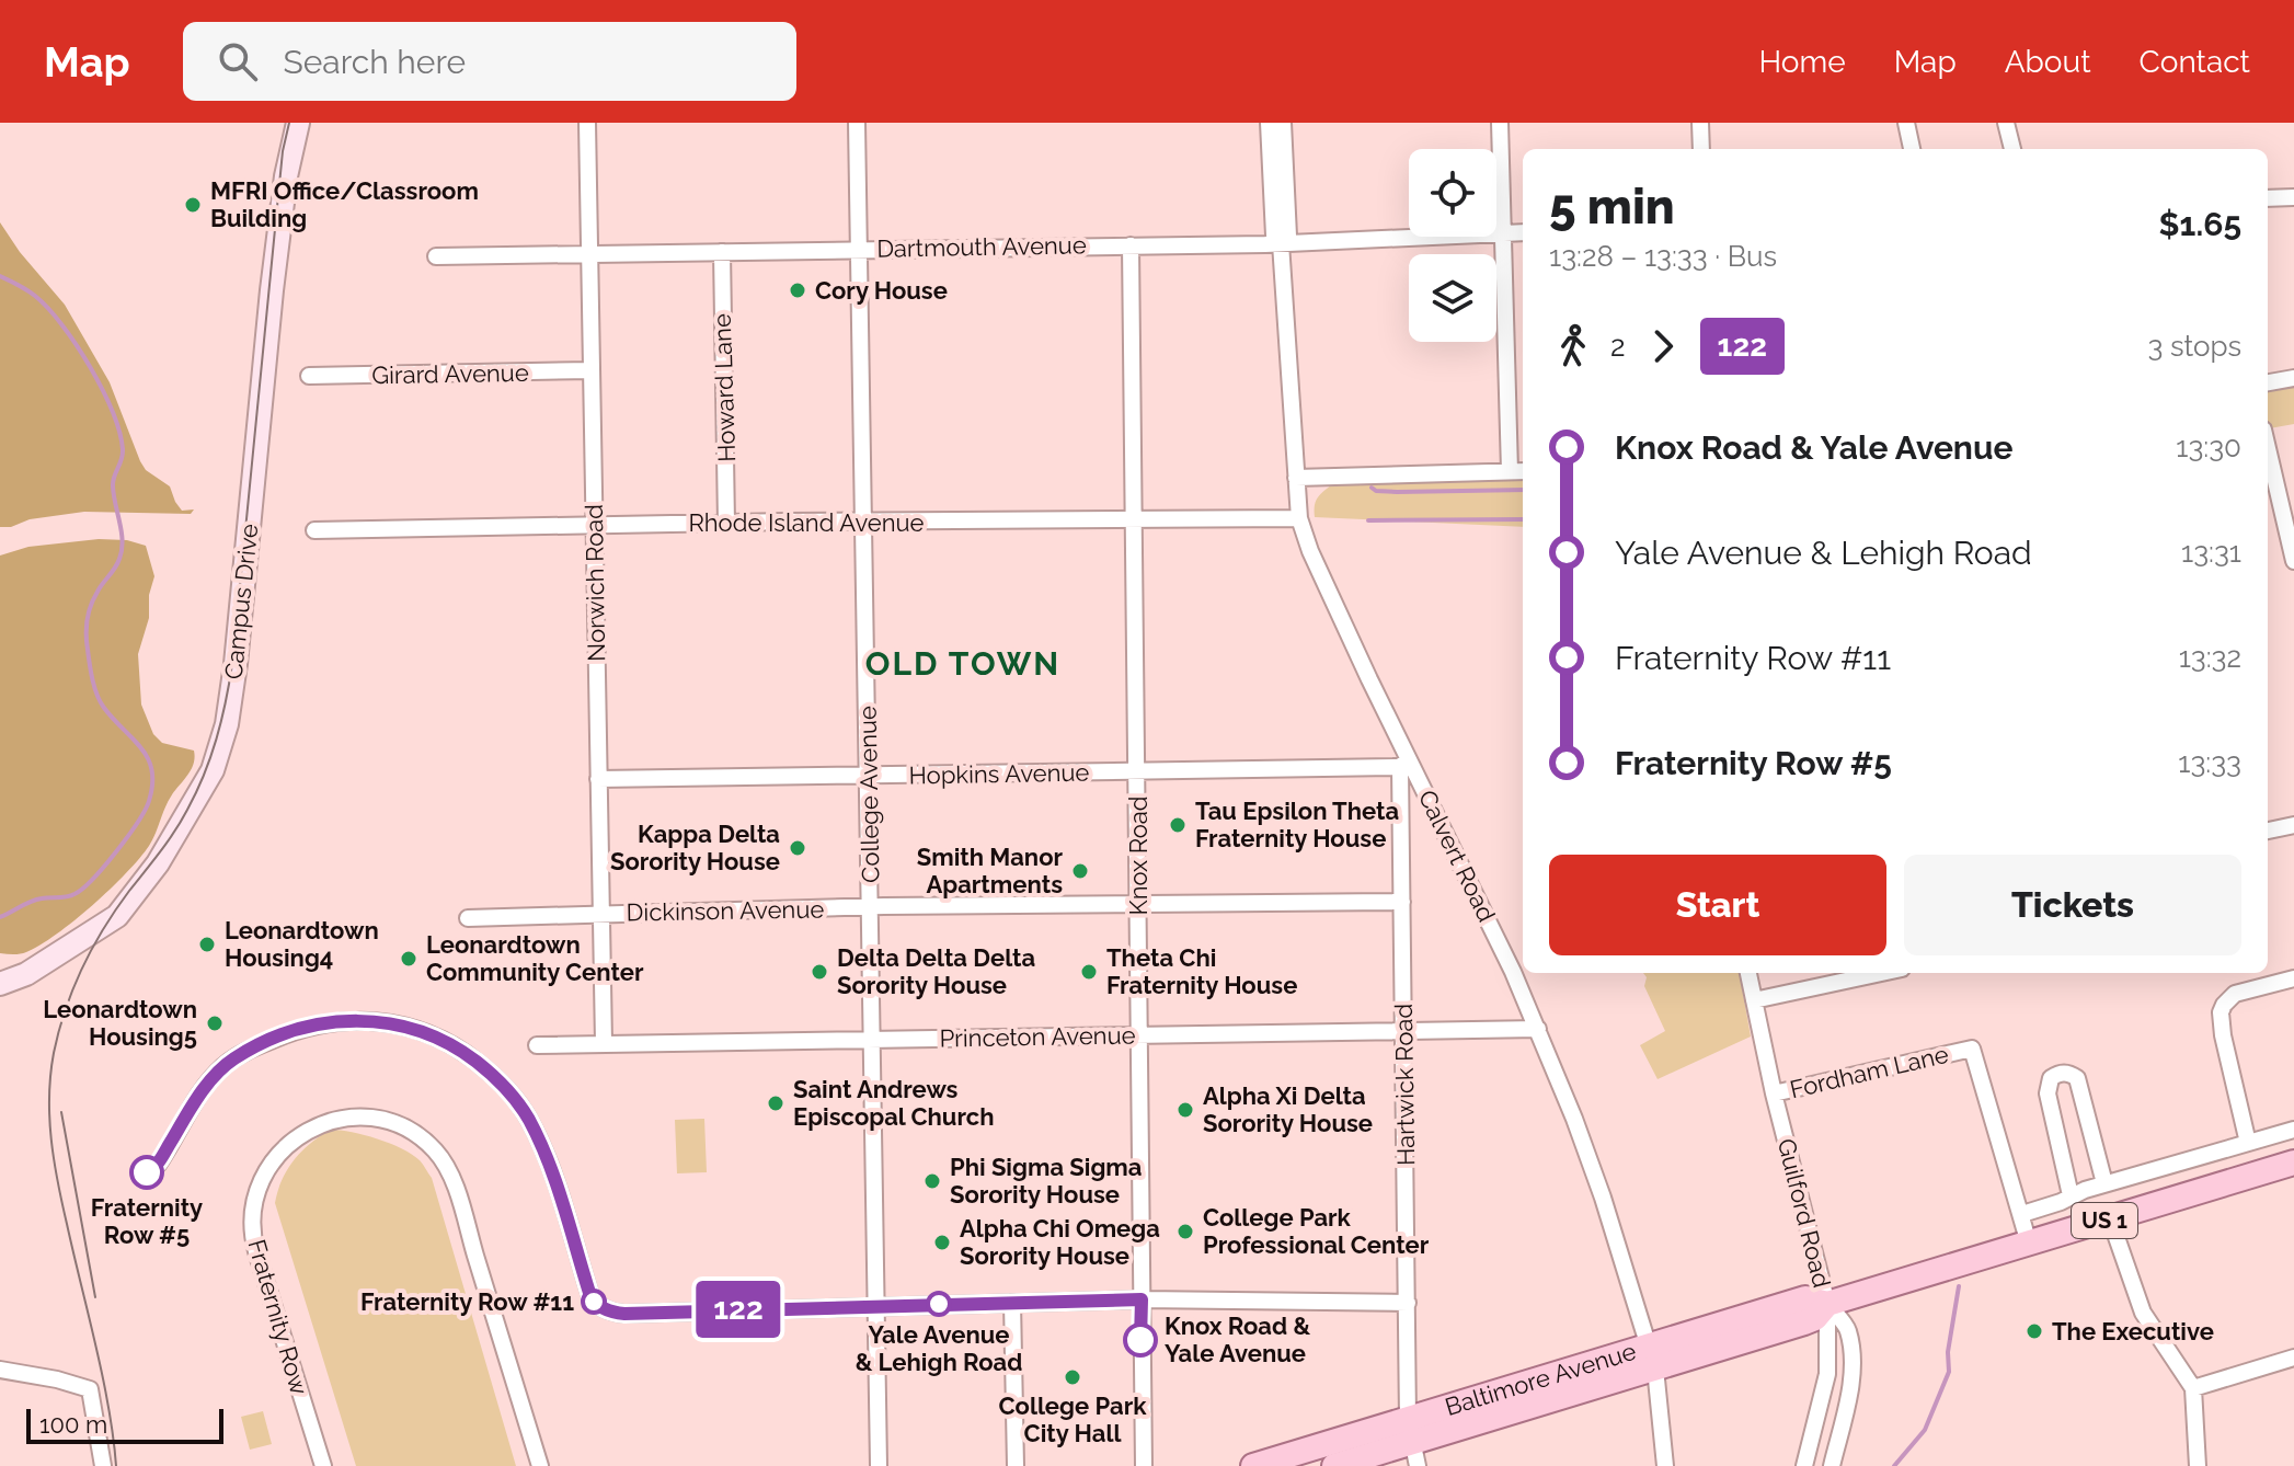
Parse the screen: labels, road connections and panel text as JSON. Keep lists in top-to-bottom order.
{
  "streets": {
    "main road": ["Campus Drive", "US 1", "Baltimore Avenue"],
    "street": [
      "Dartmouth Avenue",
      "Girard Avenue",
      "Howard Lane",
      "Rhode Island Avenue",
      "Norwich Road",
      "Hopkins Avenue",
      "College Avenue",
      "Knox Road",
      "Calvert Road",
      "Dickinson Avenue",
      "Princeton Avenue",
      "Fordham Lane",
      "Hartwick Road",
      "Guilford Road",
      "Fraternity Row"
    ]
  },
  "crossings": [
    ["Dartmouth Avenue", "Howard Lane"],
    ["Dartmouth Avenue", "Norwich Road"],
    ["Dartmouth Avenue", "College Avenue"],
    ["Dartmouth Avenue", "Knox Road"],
    ["Dartmouth Avenue", "Calvert Road"],
    ["Girard Avenue", "Norwich Road"],
    ["Howard Lane", "Rhode Island Avenue"],
    ["Rhode Island Avenue", "Norwich Road"],
    ["Rhode Island Avenue", "College Avenue"],
    ["Rhode Island Avenue", "Knox Road"],
    ["Rhode Island Avenue", "Calvert Road"],
    ["Norwich Road", "Hopkins Avenue"],
    ["Norwich Road", "Dickinson Avenue"],
    ["Norwich Road", "Princeton Avenue"],
    ["Hopkins Avenue", "College Avenue"],
    ["Hopkins Avenue", "Knox Road"],
    ["Hopkins Avenue", "Calvert Road"],
    ["Hopkins Avenue", "Hartwick Road"],
    ["College Avenue", "Dickinson Avenue"],
    ["College Avenue", "Princeton Avenue"],
    ["Knox Road", "Dickinson Avenue"],
    ["Knox Road", "Princeton Avenue"],
    ["Calvert Road", "Princeton Avenue"],
    ["Calvert Road", "Hartwick Road"],
    ["Calvert Road", "Baltimore Avenue"],
    ["Dickinson Avenue", "Hartwick Road"],
    ["Princeton Avenue", "Hartwick Road"],
    ["Fordham Lane", "Guilford Road"],
    ["Fordham Lane", "Baltimore Avenue"],
    ["Hartwick Road", "Baltimore Avenue"],
    ["Guilford Road", "Baltimore Avenue"]
  ],
  "districts": ["OLD TOWN"],
  "places": [
    "MFRI Office/Classroom Building",
    "Cory House",
    "Tau Epsilon Theta Fraternity House",
    "Kappa Delta Sorority House",
    "Smith Manor Apartments",
    "Leonardtown Housing4",
    "Leonardtown Community Center",
    "Delta Delta Delta Sorority House",
    "Theta Chi Fraternity House",
    "Leonardtown Housing5",
    "Saint Andrews Episcopal Church",
    "Alpha Xi Delta Sorority House",
    "Fraternity Row #5",
    "Phi Sigma Sigma Sorority House",
    "College Park Professional Center",
    "Alpha Chi Omega Sorority House",
    "Fraternity Row #11",
    "Yale Avenue & Lehigh Road",
    "The Executive",
    "Knox Road & Yale Avenue",
    "College Park City Hall"
  ],
  "lines": ["bus line 122"],
  "scale_bar": "100 m",
  "page": {
    "header": "Map",
    "search": "Search here",
    "nav": [
      "Home",
      "Map",
      "About",
      "Contact"
    ],
    "on_map": "122",
    "heading": ["5 min", "13:28 – 13:33 · Bus", "$1.65"],
    "legs": ["2", "122", "3 stops"],
    "list": [
      {
        "name": "Knox Road & Yale Avenue",
        "value": "13:30"
      },
      {
        "name": "Yale Avenue & Lehigh Road",
        "value": "13:31"
      },
      {
        "name": "Fraternity Row #11",
        "value": "13:32"
      },
      {
        "name": "Fraternity Row #5",
        "value": "13:33"
      }
    ],
    "buttons": ["Start", "Tickets"],
    "scale": "100 m"
  }
}
